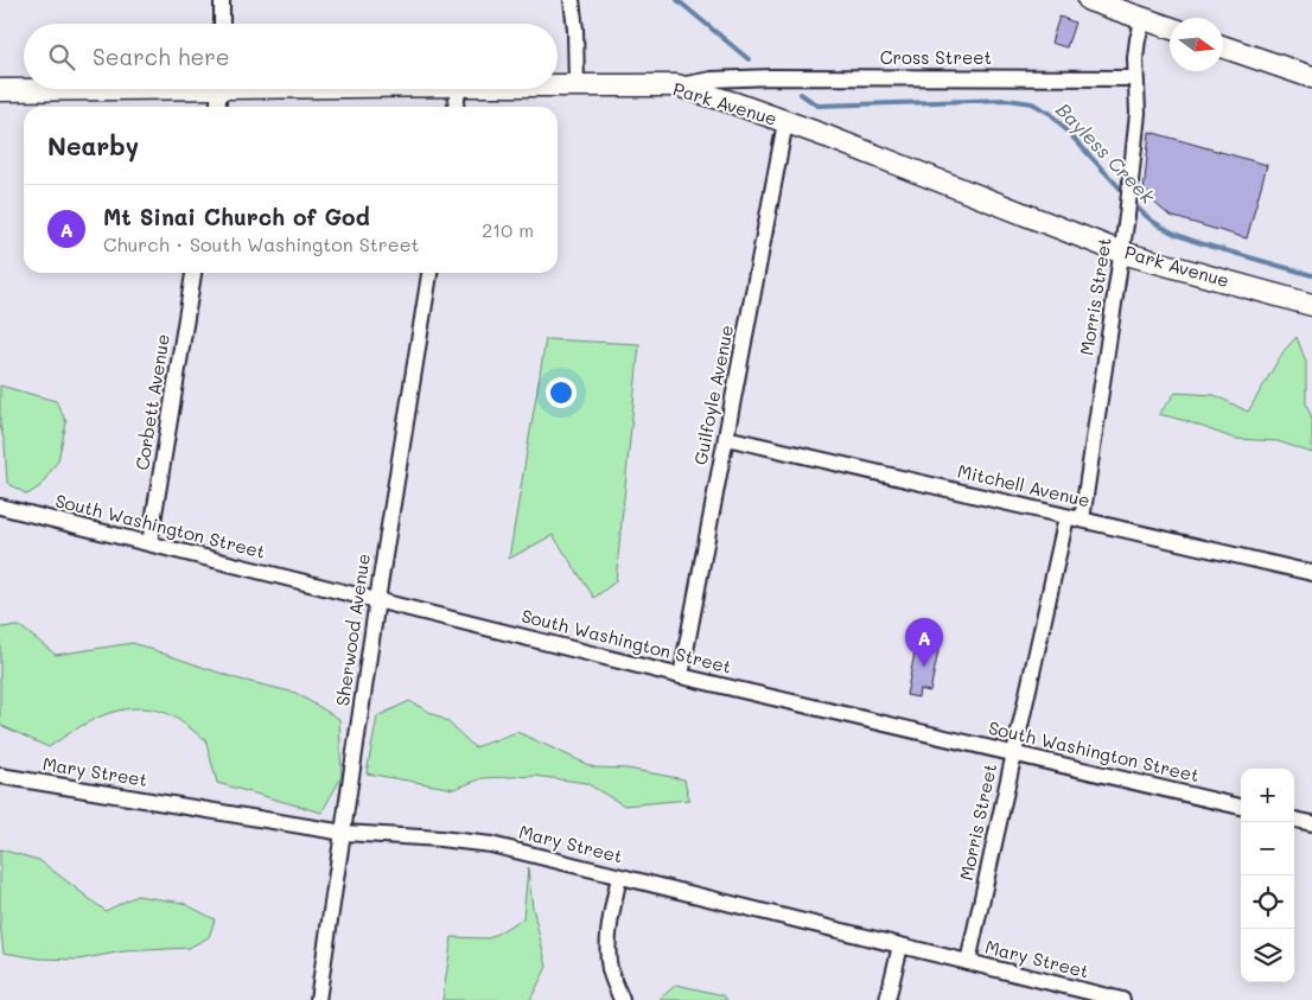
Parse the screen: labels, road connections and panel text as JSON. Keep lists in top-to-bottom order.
{
  "streets": {
    "street": [
      "Cross Street",
      "Park Avenue",
      "Morris Street",
      "Guilfoyle Avenue",
      "Corbett Avenue",
      "Mitchell Avenue",
      "South Washington Street",
      "Sherwood Avenue",
      "Mary Street"
    ]
  },
  "crossings": [
    ["Cross Street", "Park Avenue"],
    ["Cross Street", "Morris Street"],
    ["Park Avenue", "Morris Street"],
    ["Park Avenue", "Guilfoyle Avenue"],
    ["Morris Street", "Mitchell Avenue"],
    ["Morris Street", "South Washington Street"],
    ["Morris Street", "Mary Street"],
    ["Guilfoyle Avenue", "Mitchell Avenue"],
    ["Guilfoyle Avenue", "South Washington Street"],
    ["Corbett Avenue", "South Washington Street"],
    ["South Washington Street", "Sherwood Avenue"],
    ["Sherwood Avenue", "Mary Street"]
  ],
  "water": ["Bayless Creek"],
  "north": "right",
  "page": {
    "search": "Search here",
    "heading": "Nearby",
    "list": [
      {
        "mark": "A",
        "name": "Mt Sinai Church of God",
        "note": "Church · South Washington Street",
        "value": "210 m"
      }
    ],
    "pins": "A",
    "map_buttons": ["+", "−"]
  }
}
